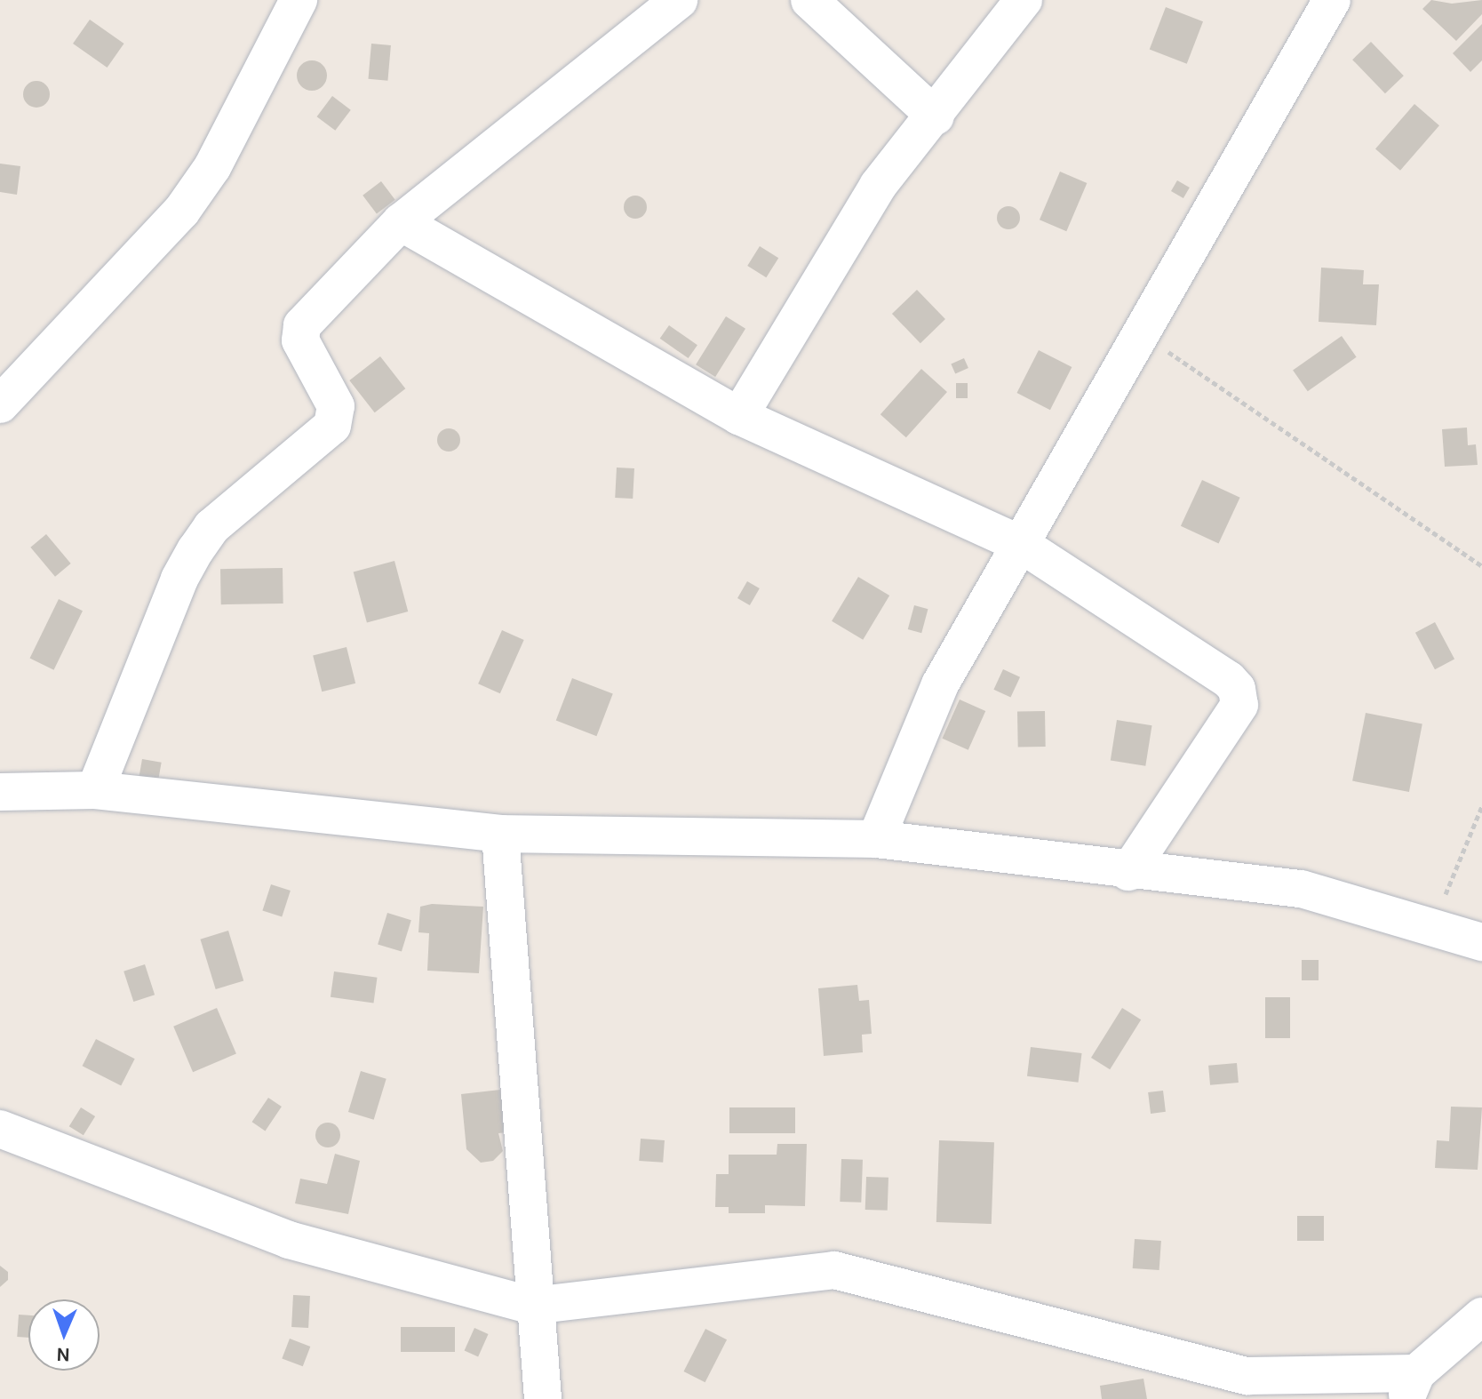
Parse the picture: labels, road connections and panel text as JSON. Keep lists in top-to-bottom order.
{
  "north": "bottom"
}
